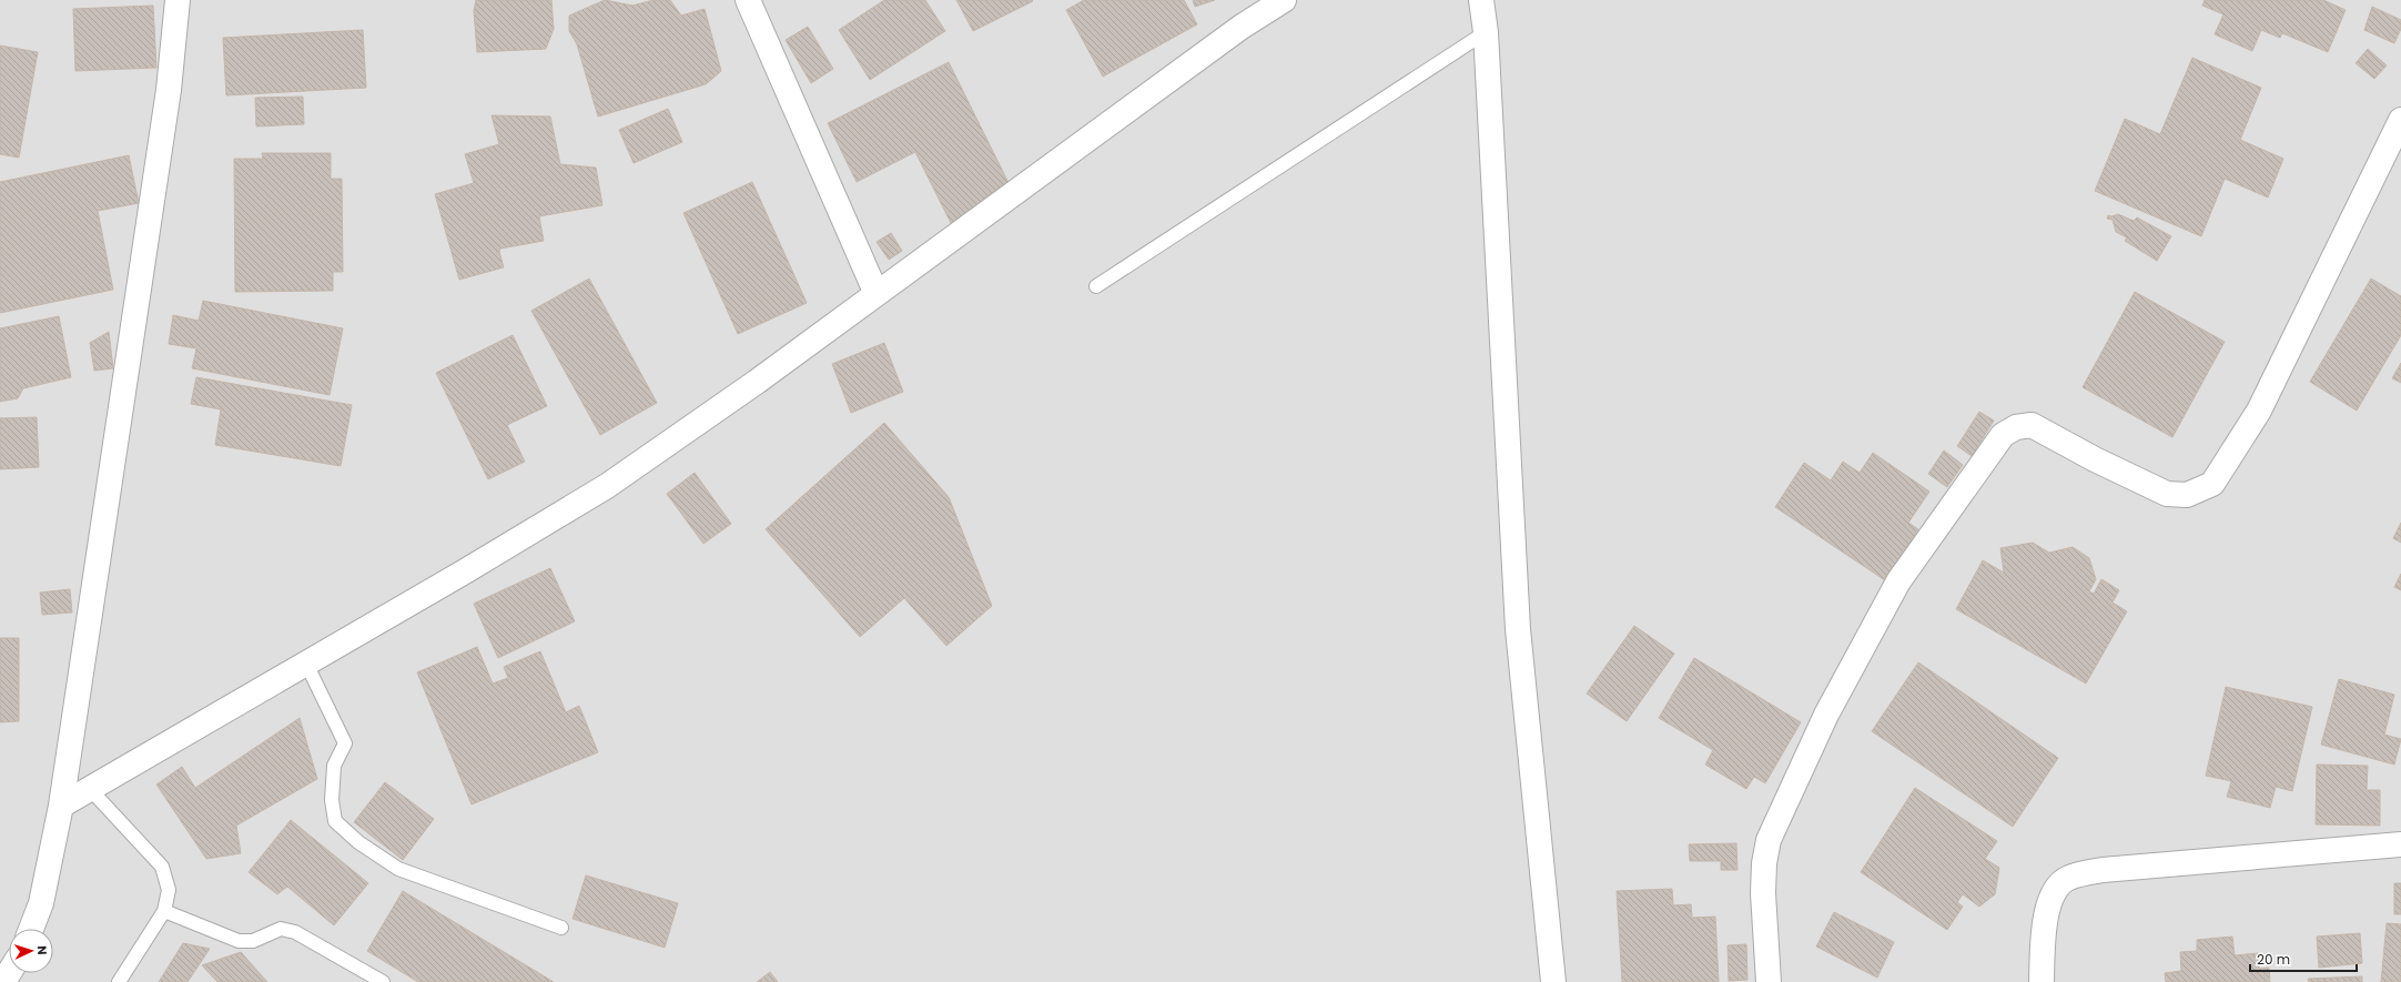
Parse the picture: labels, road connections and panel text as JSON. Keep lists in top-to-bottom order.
{
  "scale_bar": "20 m",
  "north": "right"
}
